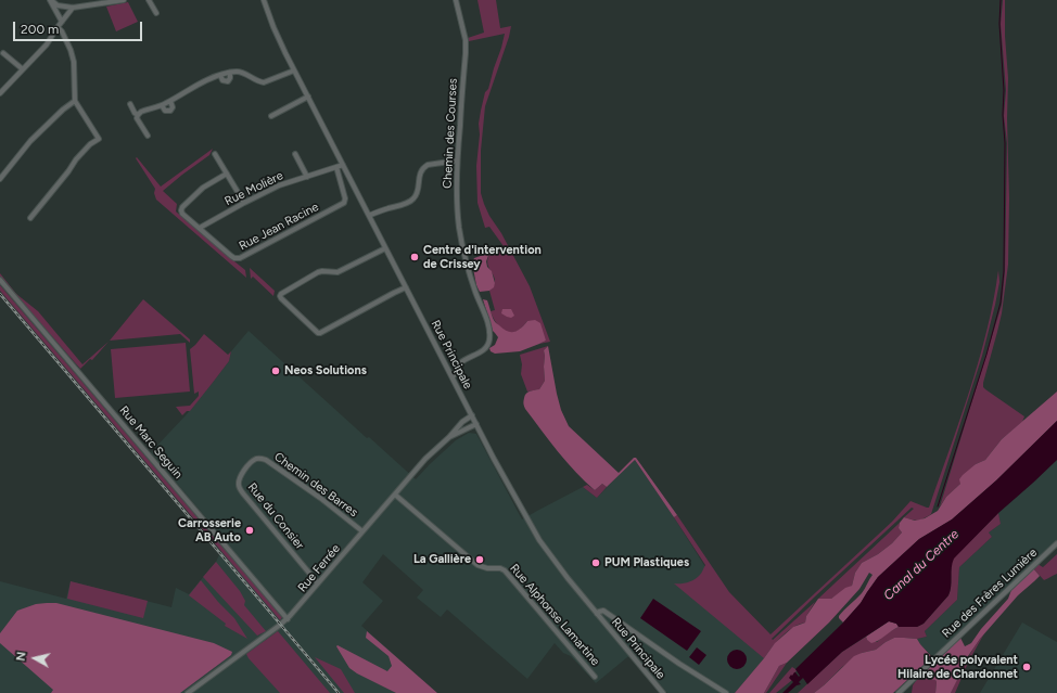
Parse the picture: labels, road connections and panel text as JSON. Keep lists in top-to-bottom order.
{
  "streets": {
    "street": [
      "Chemin des Courses",
      "Rue Molière",
      "Rue Jean Racine",
      "Rue Principale",
      "Rue Marc Seguin",
      "Chemin des Barres",
      "Rue du Consier",
      "Rue Ferrée",
      "Rue des Frères Lumière",
      "Rue Alphonse Lamartine"
    ]
  },
  "crossings": [
    ["Chemin des Courses", "Rue Principale"],
    ["Rue Molière", "Rue Jean Racine"],
    ["Rue Molière", "Rue Principale"],
    ["Rue Principale", "Rue Ferrée"],
    ["Rue Marc Seguin", "Rue Ferrée"],
    ["Chemin des Barres", "Rue du Consier"],
    ["Chemin des Barres", "Rue Ferrée"],
    ["Rue du Consier", "Rue Ferrée"],
    ["Rue Ferrée", "Rue Alphonse Lamartine"]
  ],
  "water": ["Canal du Centre"],
  "places": [
    "Centre d'intervention de Crissey",
    "Neos Solutions",
    "Carrosserie AB Auto",
    "La Gallière",
    "PUM Plastiques",
    "Lycée polyvalent Hilaire de Chardonnet"
  ],
  "scale_bar": "200 m",
  "north": "left"
}
